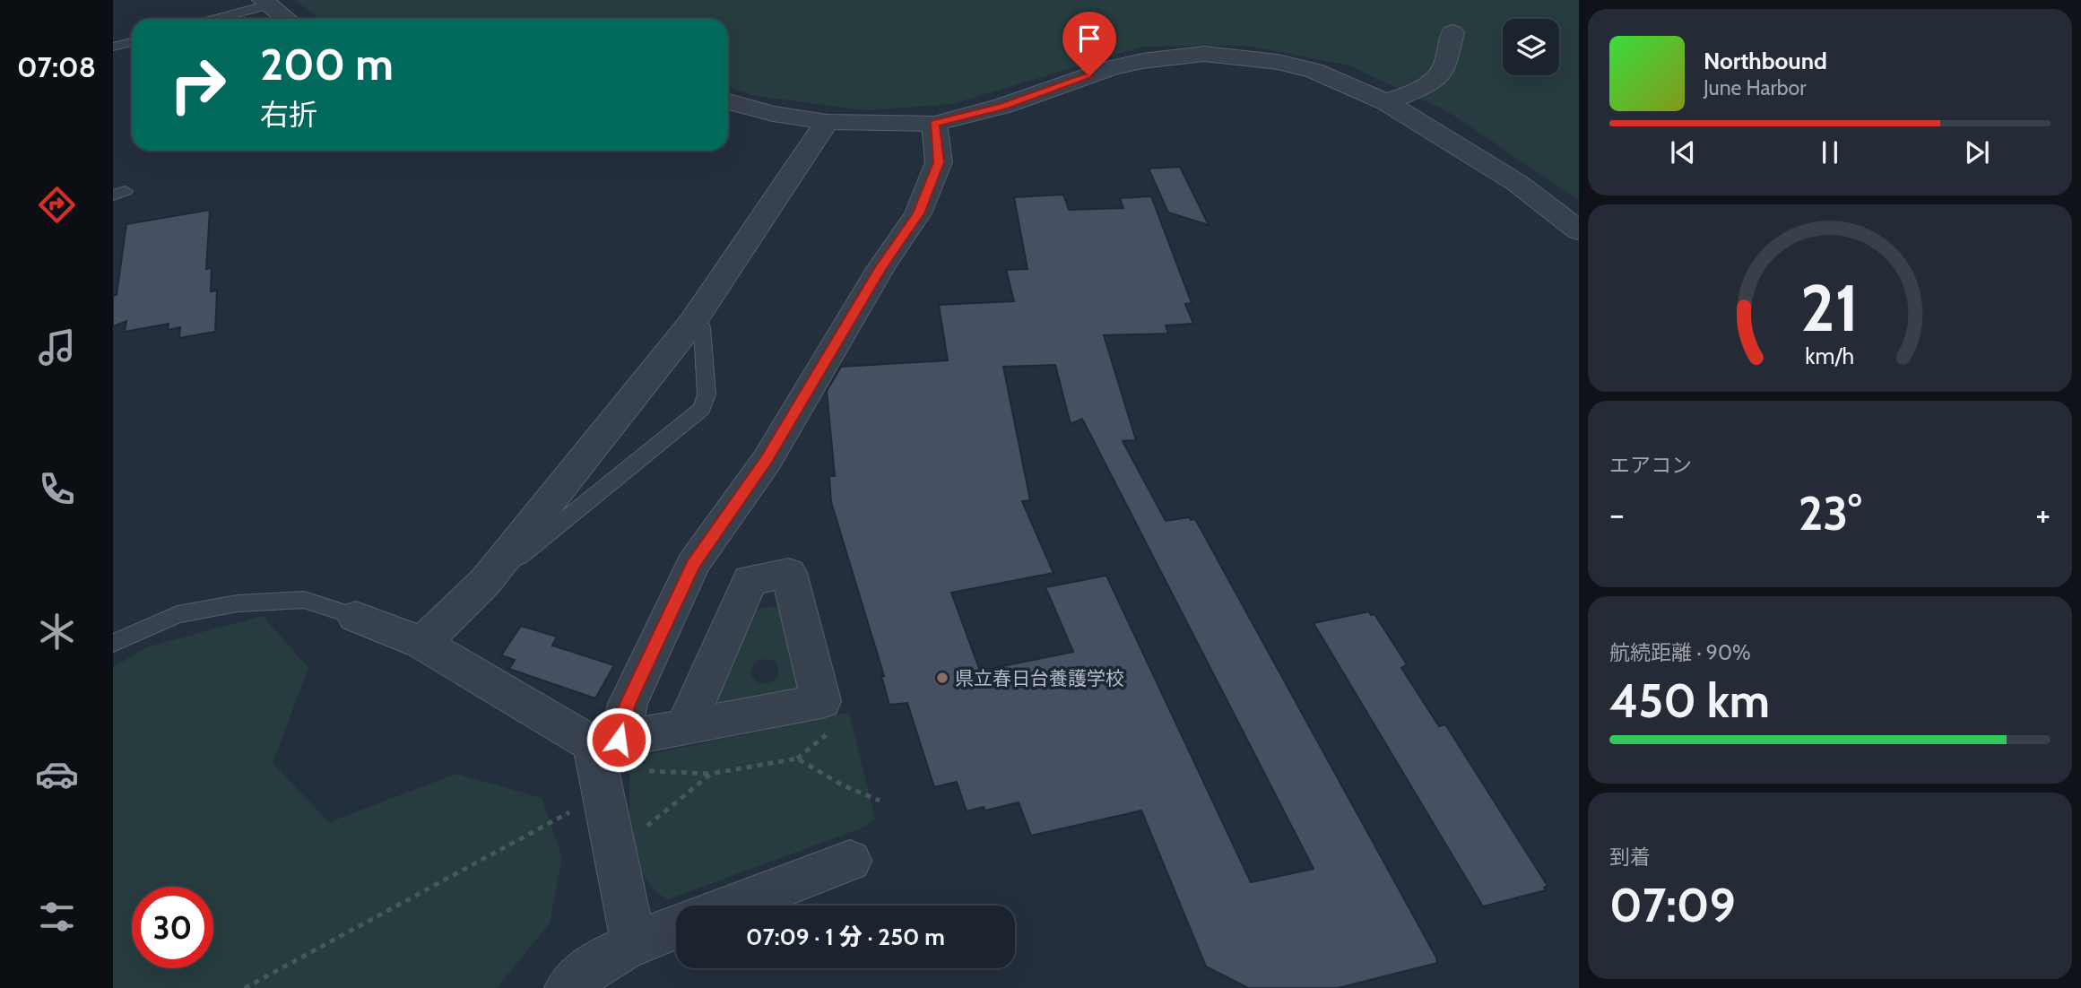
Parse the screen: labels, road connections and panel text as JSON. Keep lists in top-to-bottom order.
{
  "places": ["県立春日台養護学校"],
  "page": {
    "tabs": "07:08",
    "turn": ["200 m", "右折"],
    "song": ["Northbound", "June Harbor"],
    "tile": [
      "エアコン",
      ["航続距離 · 90%", "450 km"],
      ["到着", "07:09"]
    ],
    "heat": ["−", "23°", "+"],
    "limit": "30",
    "trip": "07:09 · 1 分 · 250 m",
    "gauge": ["21", "km/h"]
  }
}
